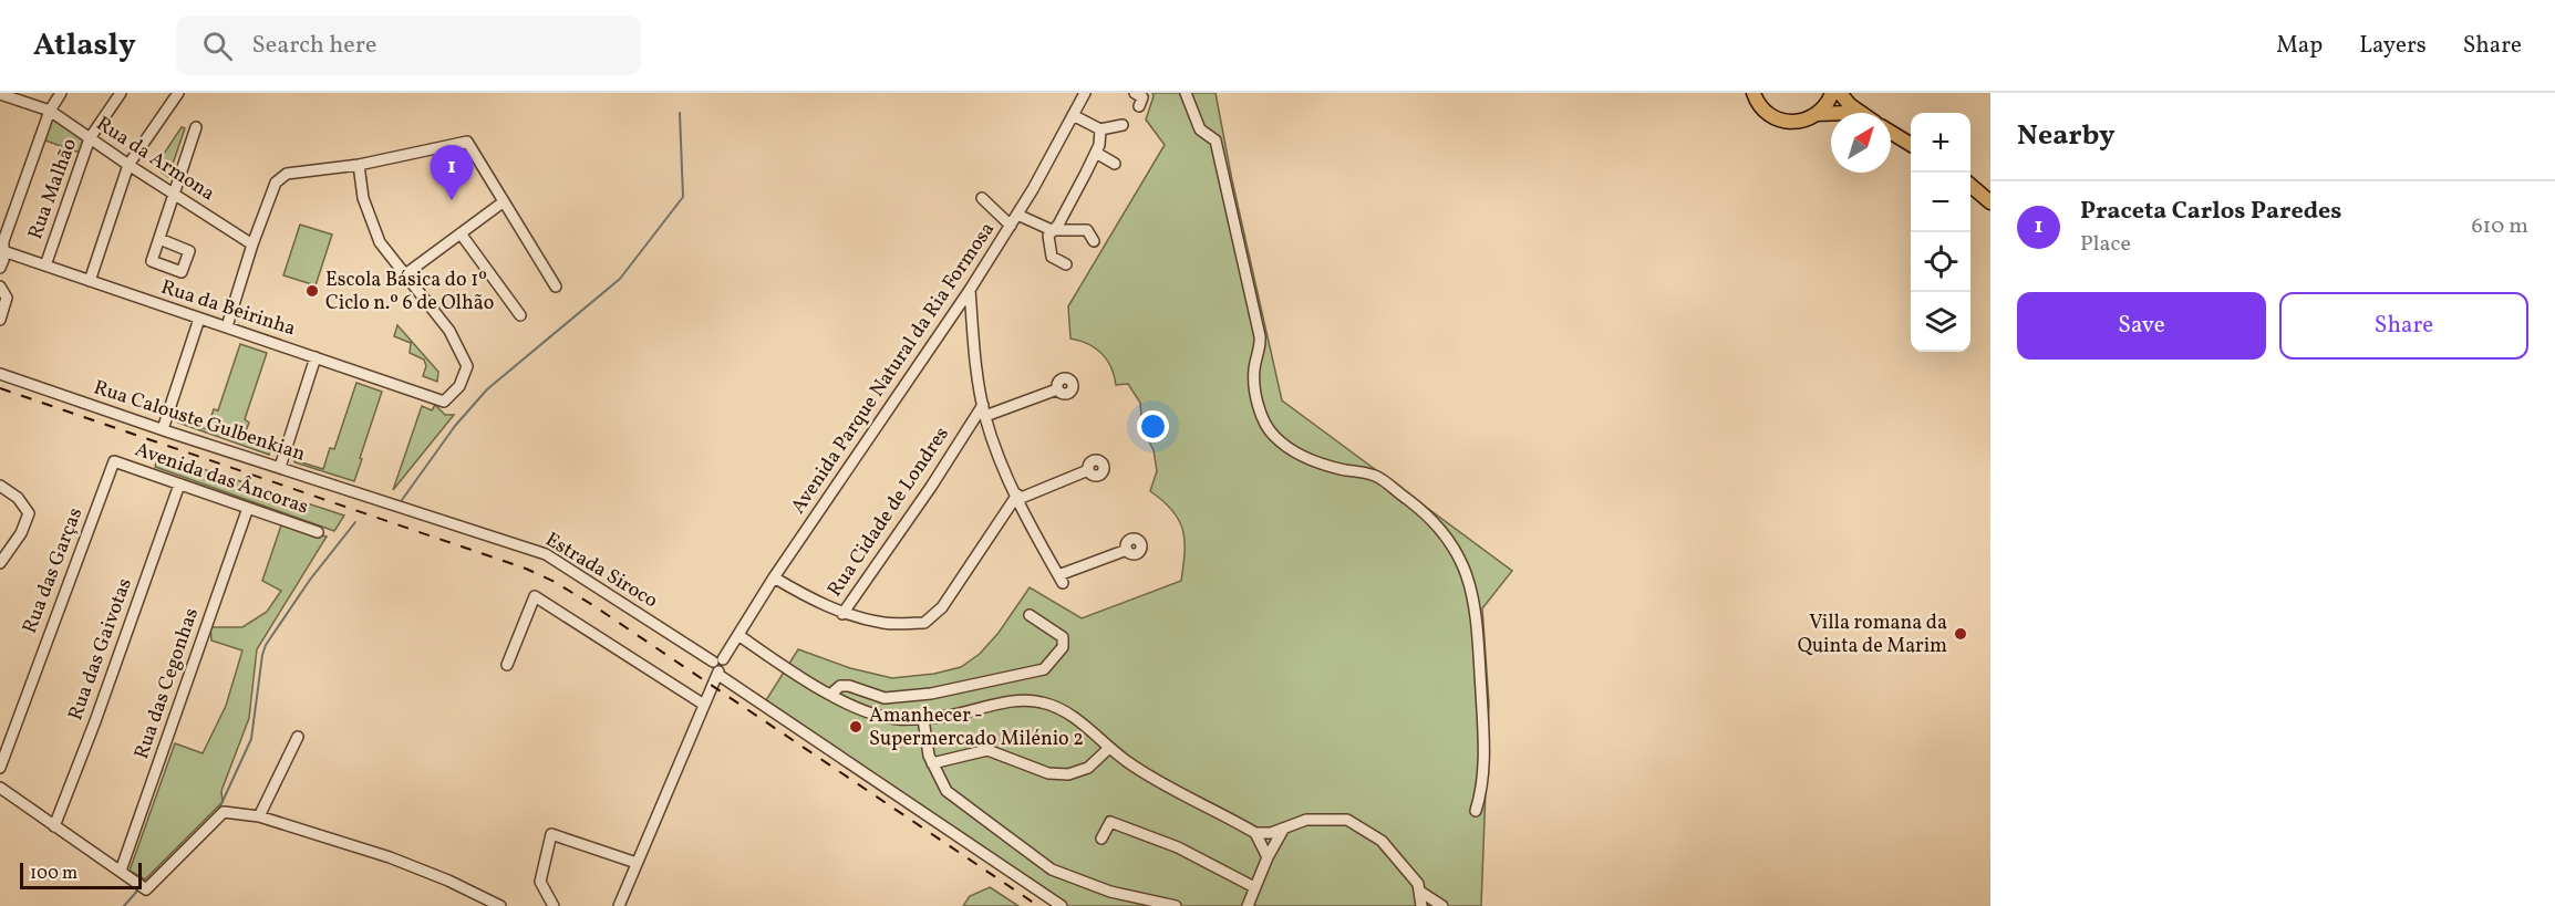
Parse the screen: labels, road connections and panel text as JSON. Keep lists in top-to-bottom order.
{
  "streets": {
    "street": [
      "Rua da Armona",
      "Rua Malhão",
      "Rua da Beirinha",
      "Avenida Parque Natural da Ria Formosa",
      "Rua Calouste Gulbenkian",
      "Avenida das Âncoras",
      "Rua Cidade de Londres",
      "Rua das Garças",
      "Estrada Siroco",
      "Rua das Gaivotas",
      "Rua das Cegonhas"
    ]
  },
  "crossings": [
    ["Rua da Armona", "Rua Malhão"],
    ["Rua Malhão", "Rua da Beirinha"],
    ["Avenida Parque Natural da Ria Formosa", "Estrada Siroco"],
    ["Rua Calouste Gulbenkian", "Estrada Siroco"],
    ["Avenida das Âncoras", "Rua das Garças"],
    ["Avenida das Âncoras", "Rua das Gaivotas"],
    ["Avenida das Âncoras", "Rua das Cegonhas"]
  ],
  "places": ["Escola Básica do 1º Ciclo n.º 6 de Olhão", "Villa romana da Quinta de Marim", "Amanhecer - Supermercado Milénio 2"],
  "scale_bar": "100 m",
  "north": "top right",
  "page": {
    "header": "Atlasly",
    "search": "Search here",
    "nav": ["Map", "Layers", "Share"],
    "heading": "Nearby",
    "map_buttons": ["+", "−"],
    "pins": "1",
    "list": [
      {
        "mark": "1",
        "name": "Praceta Carlos Paredes",
        "note": "Place",
        "value": "610 m"
      }
    ],
    "buttons": ["Save", "Share"],
    "scale": "100 m"
  }
}
